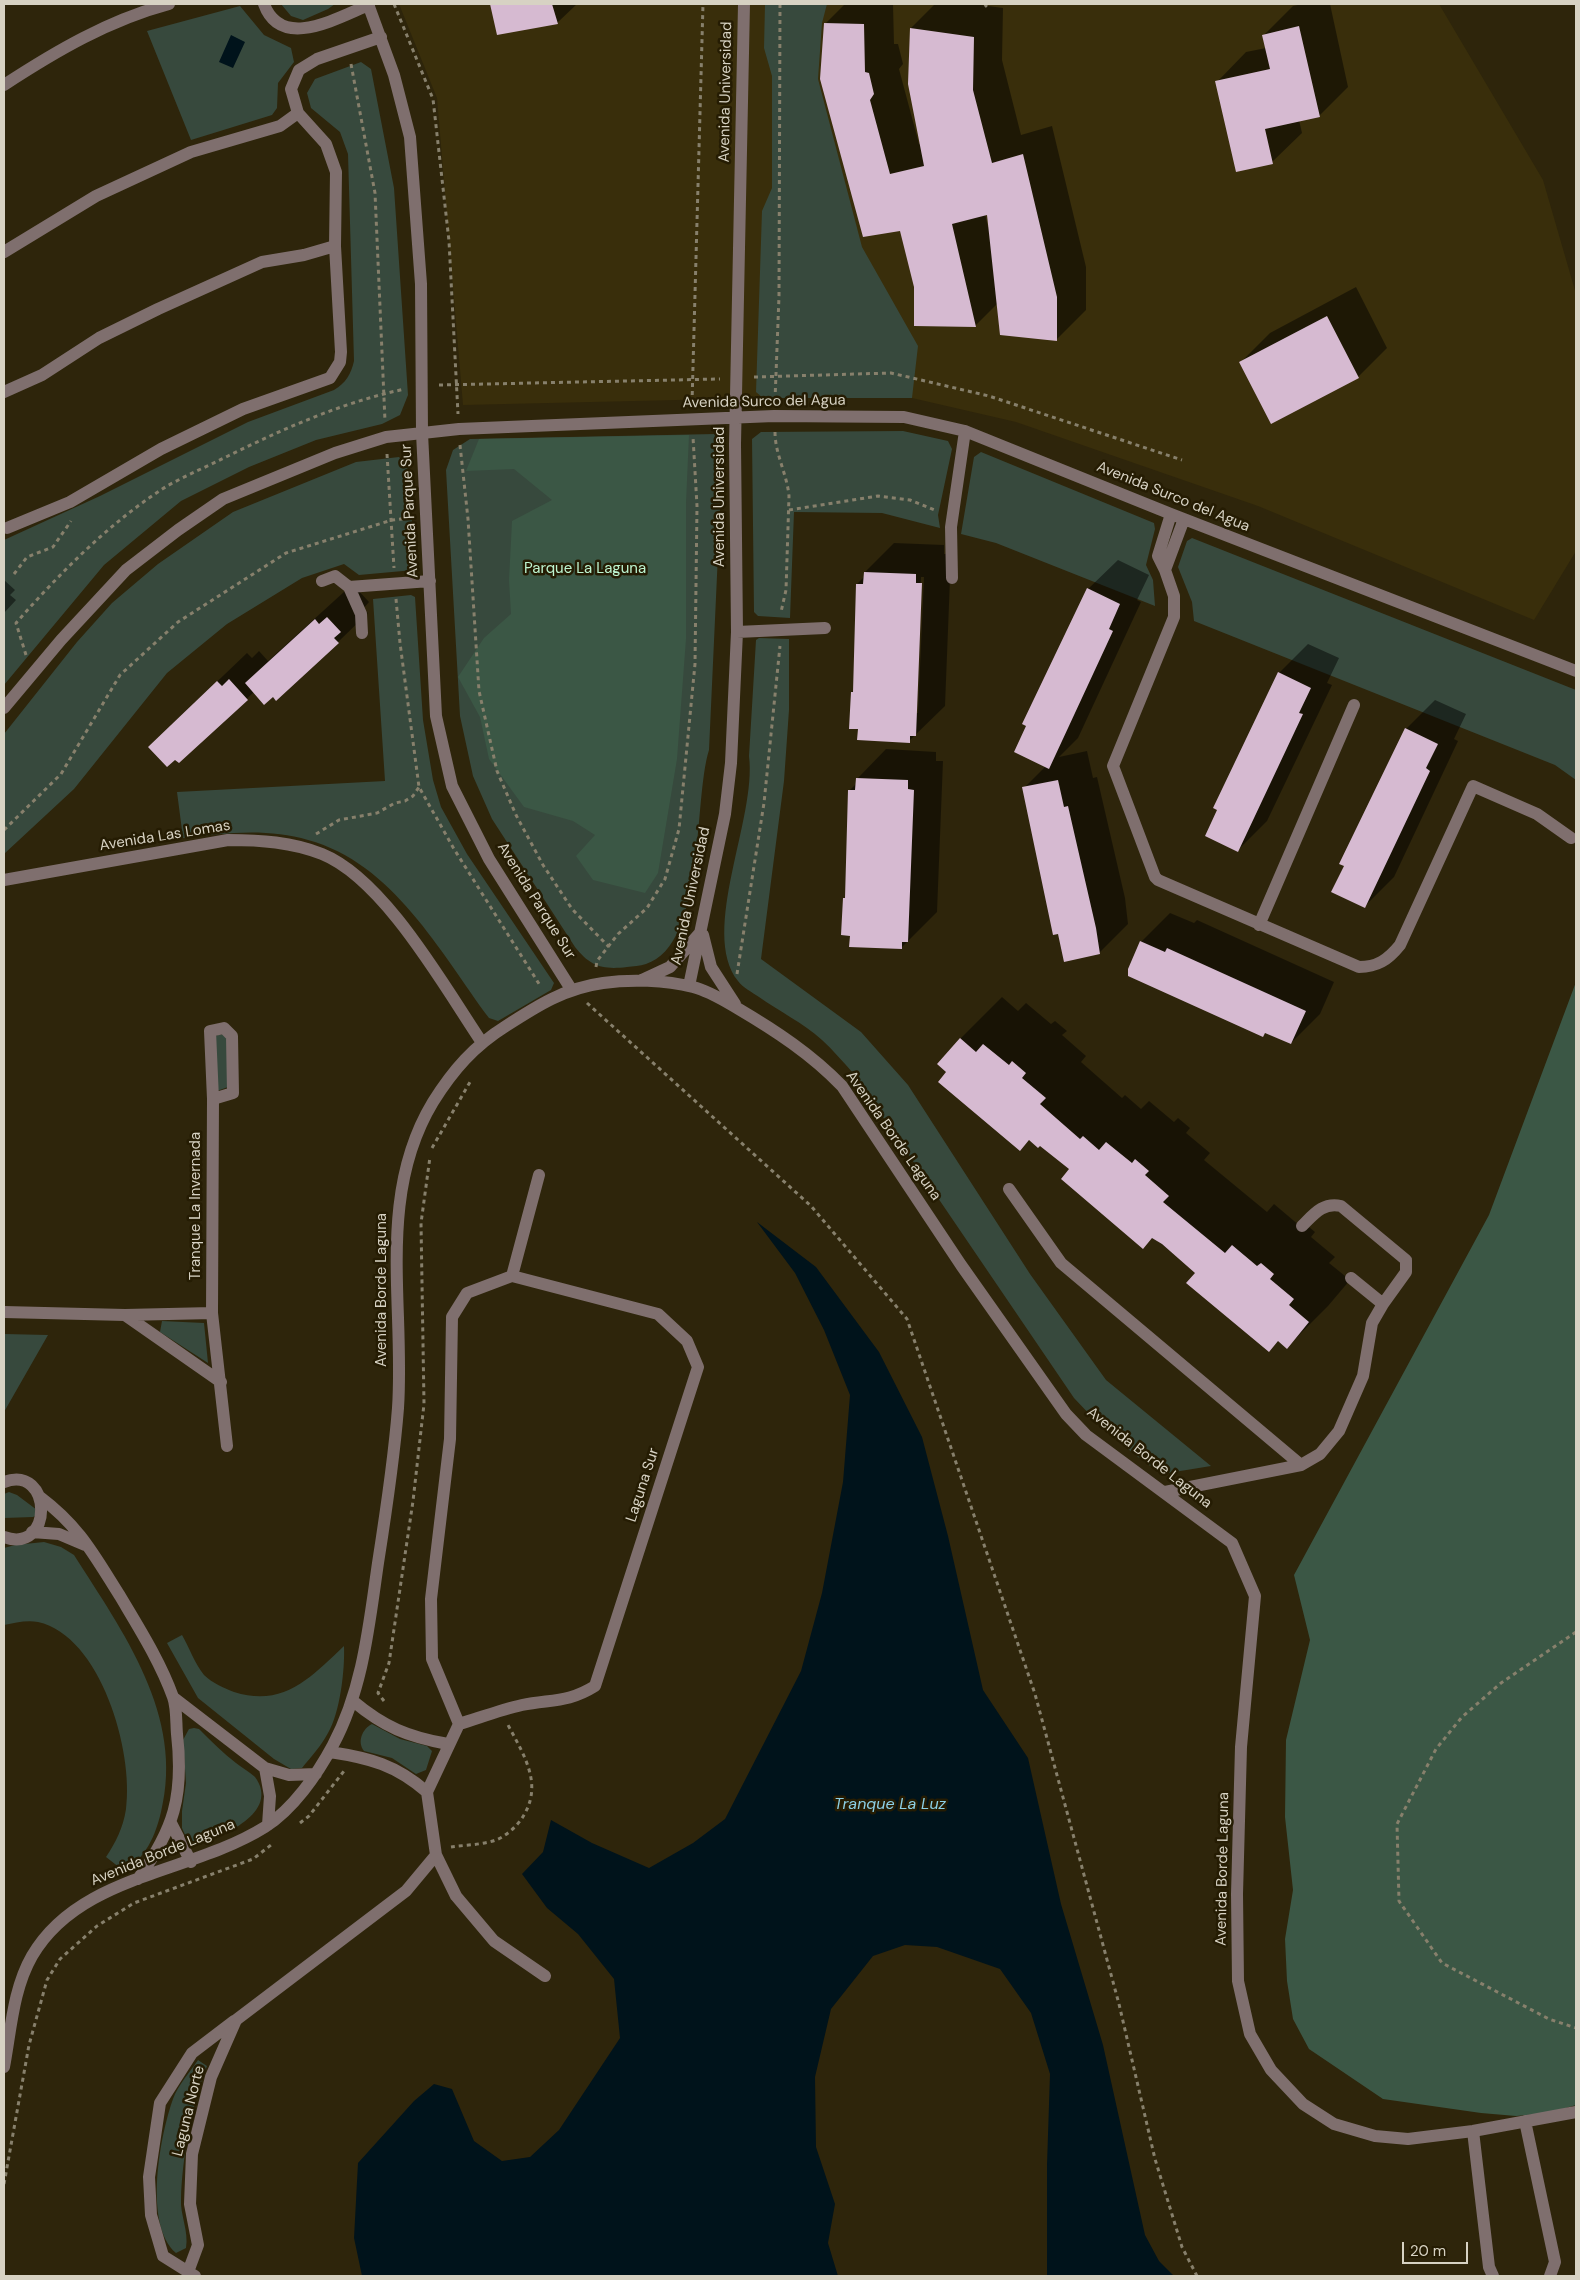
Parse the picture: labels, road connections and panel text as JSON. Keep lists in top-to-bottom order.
{
  "streets": {
    "street": [
      "Avenida Universidad",
      "Avenida Surco del Agua",
      "Avenida Parque Sur",
      "Avenida Las Lomas",
      "Avenida Borde Laguna",
      "Tranque La Invernada",
      "Laguna Sur",
      "Laguna Norte"
    ]
  },
  "crossings": [
    ["Avenida Universidad", "Avenida Surco del Agua"],
    ["Avenida Universidad", "Avenida Borde Laguna"],
    ["Avenida Surco del Agua", "Avenida Parque Sur"],
    ["Avenida Parque Sur", "Avenida Borde Laguna"],
    ["Avenida Las Lomas", "Avenida Borde Laguna"],
    ["Laguna Sur", "Laguna Norte"]
  ],
  "water": ["Tranque La Luz"],
  "parks": ["Parque La Laguna"],
  "scale_bar": "20 m"
}
